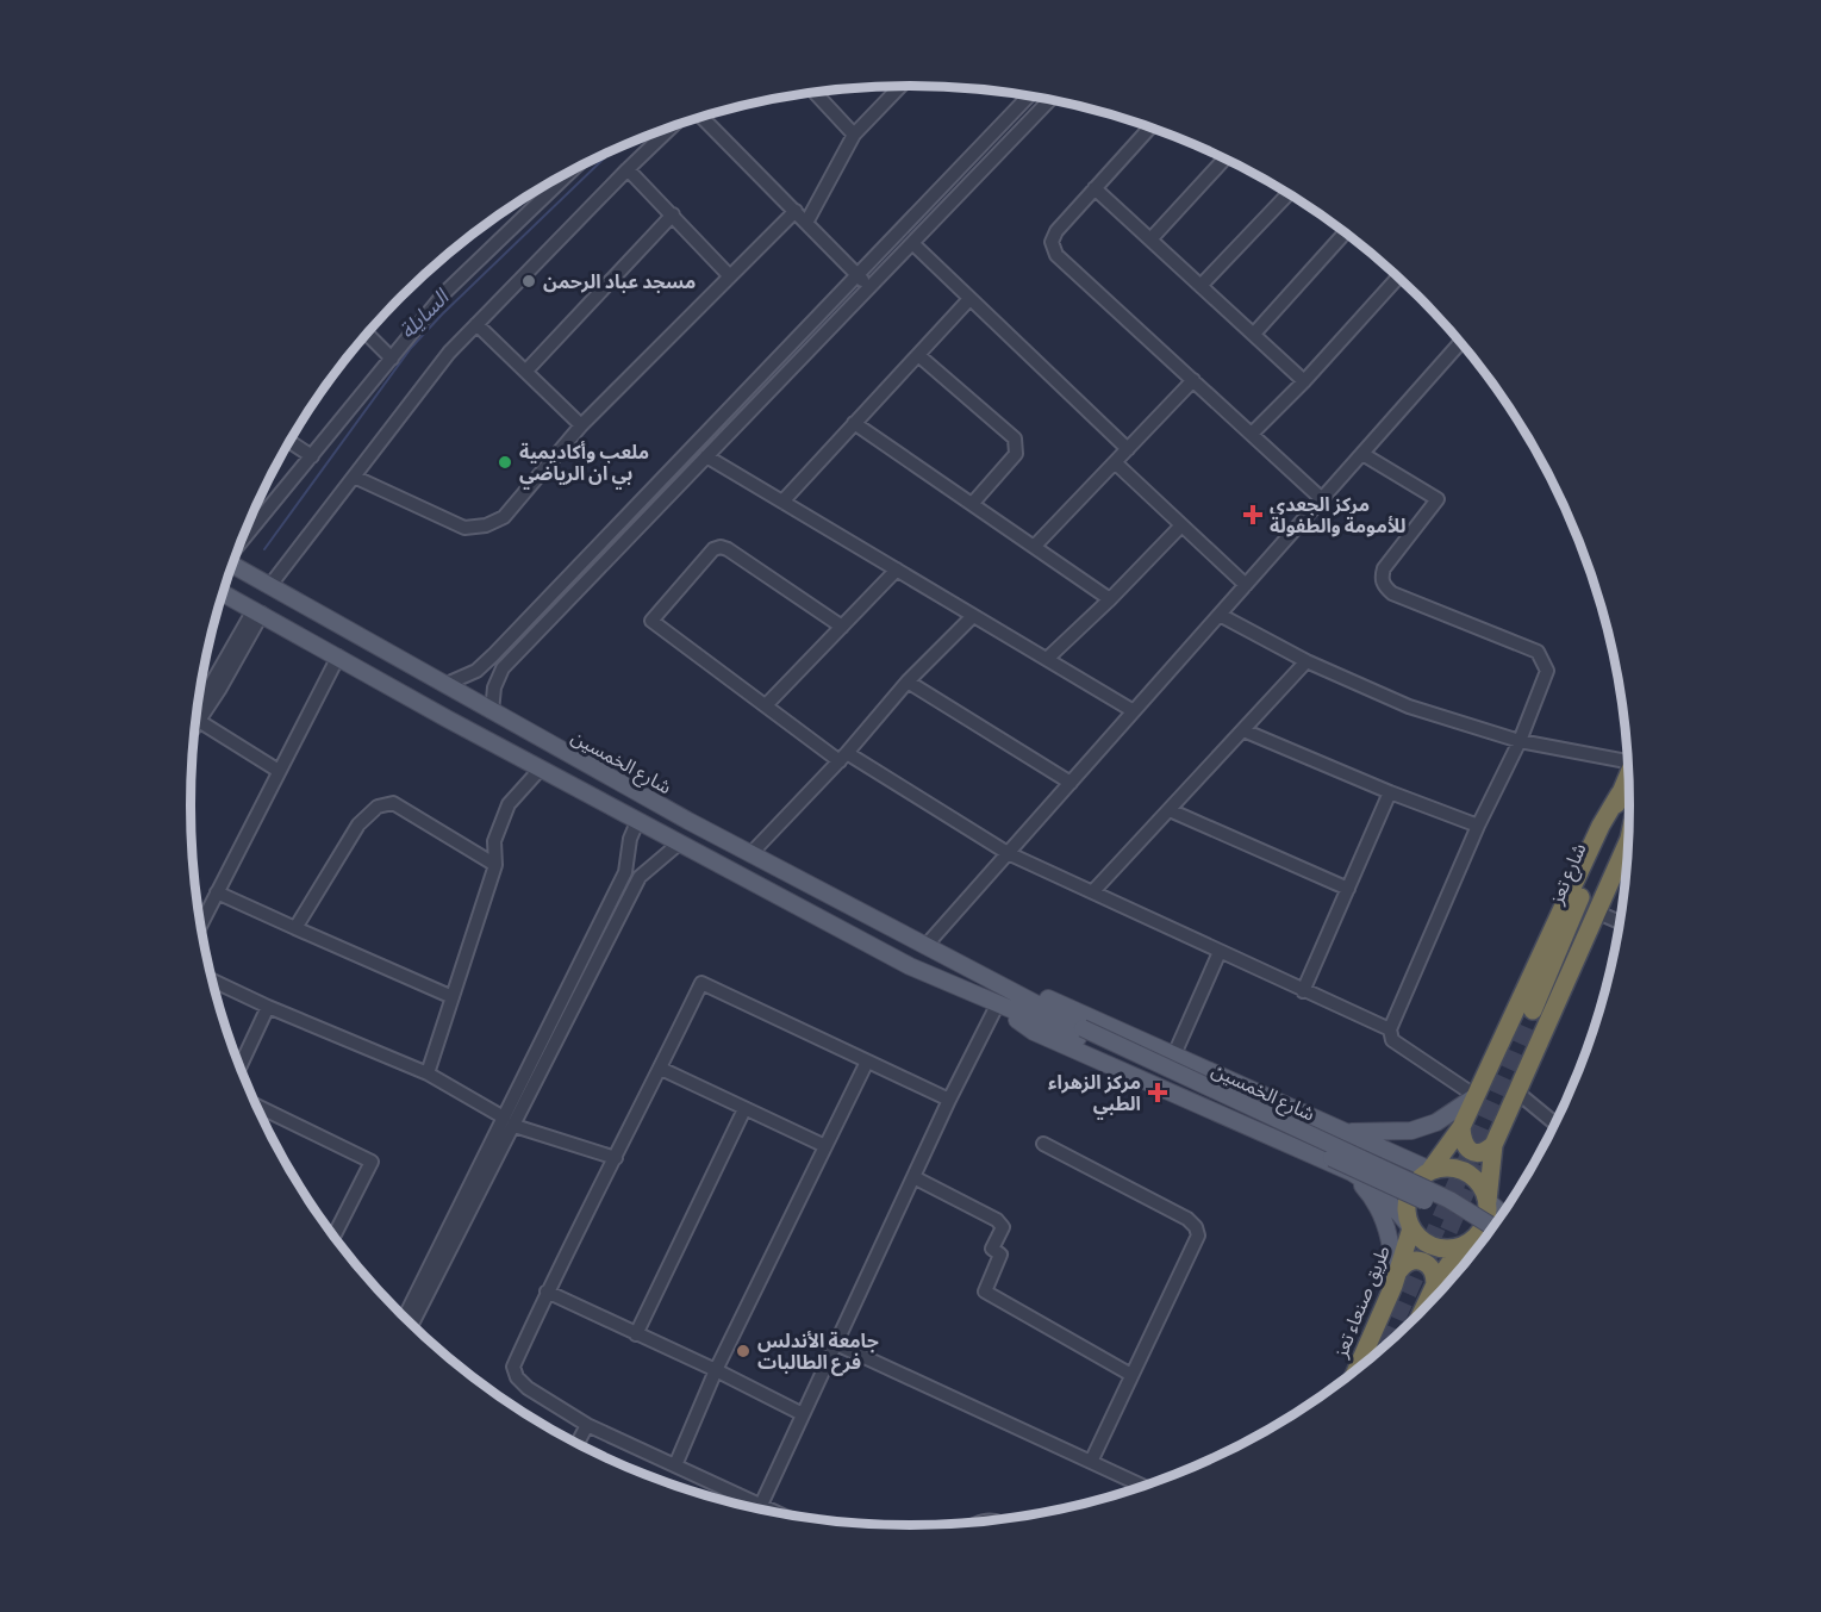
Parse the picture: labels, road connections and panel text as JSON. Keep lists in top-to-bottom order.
{
  "streets": {
    "highway": ["شارع تعز", "طريق صنعاء تعز"],
    "main road": ["شارع الخمسين"]
  },
  "crossings": [
    ["شارع الخمسين", "طريق صنعاء تعز"]
  ],
  "water": ["السايلة"],
  "places": {
    "other": ["مسجد عباد الرحمن", "ملعب وأكاديمية بي ان الرياضي", "جامعة الأندلس فرع الطالبات"],
    "health": ["مركز الجعدي للأمومة والطفولة", "مركز الزهراء الطبي"]
  }
}
